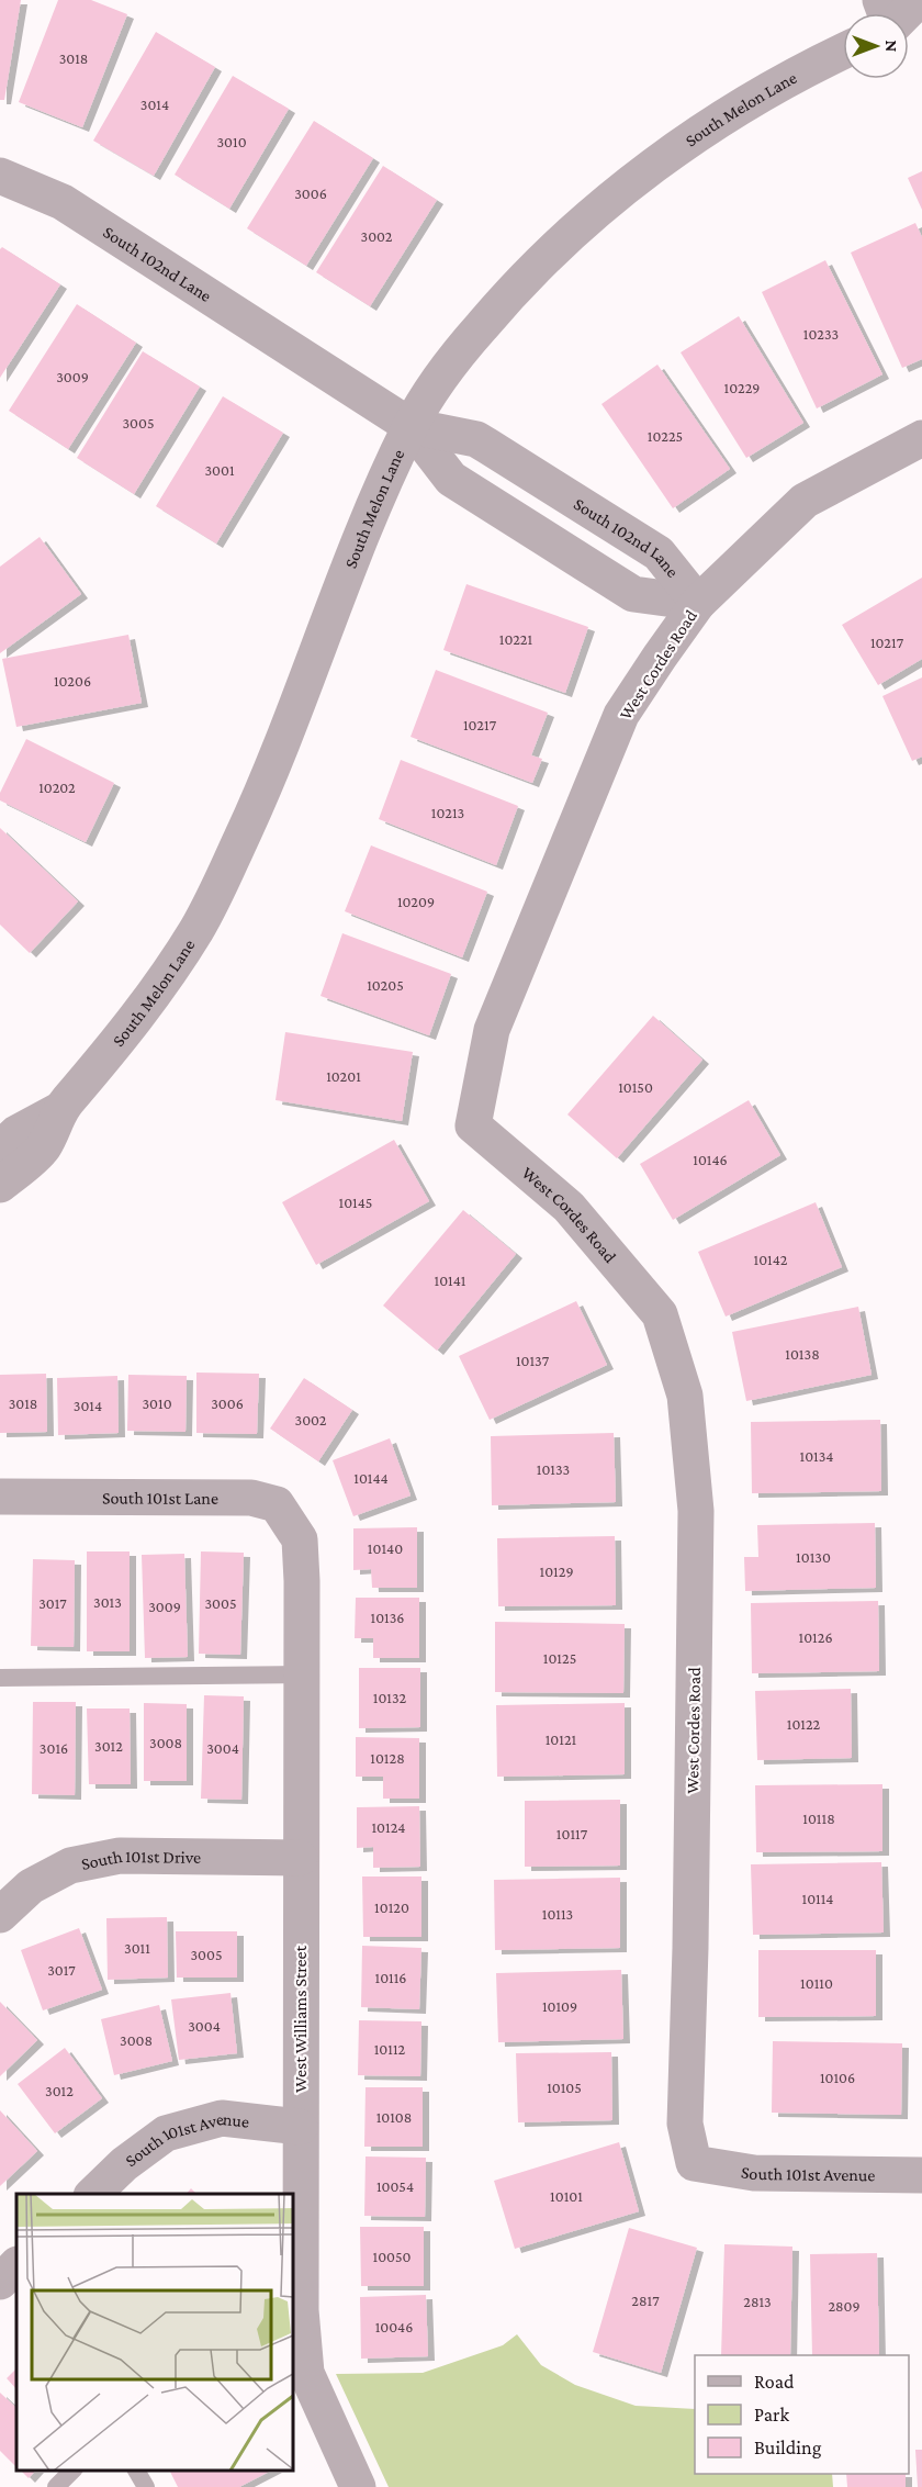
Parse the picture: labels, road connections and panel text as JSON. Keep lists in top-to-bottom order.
{
  "streets": {
    "street": [
      "South Melon Lane",
      "South 102nd Lane",
      "West Cordes Road",
      "South 101st Lane",
      "South 101st Drive",
      "West Williams Street",
      "South 101st Avenue"
    ]
  },
  "crossings": [
    ["South Melon Lane", "South 102nd Lane"],
    ["South 102nd Lane", "West Cordes Road"],
    ["West Cordes Road", "South 101st Avenue"],
    ["South 101st Lane", "West Williams Street"],
    ["South 101st Drive", "West Williams Street"],
    ["West Williams Street", "South 101st Avenue"]
  ],
  "house_numbers": [
    "3018",
    "3014",
    "3010",
    "3006",
    "3002",
    "10233",
    "3009",
    "10229",
    "3005",
    "10225",
    "3001",
    "10221",
    "10217",
    "10206",
    "10217",
    "10202",
    "10213",
    "10209",
    "10205",
    "10201",
    "10150",
    "10146",
    "10145",
    "10142",
    "10141",
    "10138",
    "10137",
    "3018",
    "3010",
    "3006",
    "3014",
    "3002",
    "10134",
    "10133",
    "10144",
    "10140",
    "10130",
    "10129",
    "3013",
    "3017",
    "3005",
    "3009",
    "10136",
    "10126",
    "10125",
    "10132",
    "10122",
    "10121",
    "3008",
    "3012",
    "3016",
    "3004",
    "10128",
    "10118",
    "10124",
    "10117",
    "10114",
    "10120",
    "10113",
    "3011",
    "3005",
    "3017",
    "10116",
    "10110",
    "10109",
    "3004",
    "3008",
    "10112",
    "10106",
    "10105",
    "3012",
    "10108",
    "10054",
    "10101",
    "10050",
    "2817",
    "2813",
    "2809",
    "10046"
  ],
  "legend": ["Road", "Park", "Building"],
  "north": "right"
}
